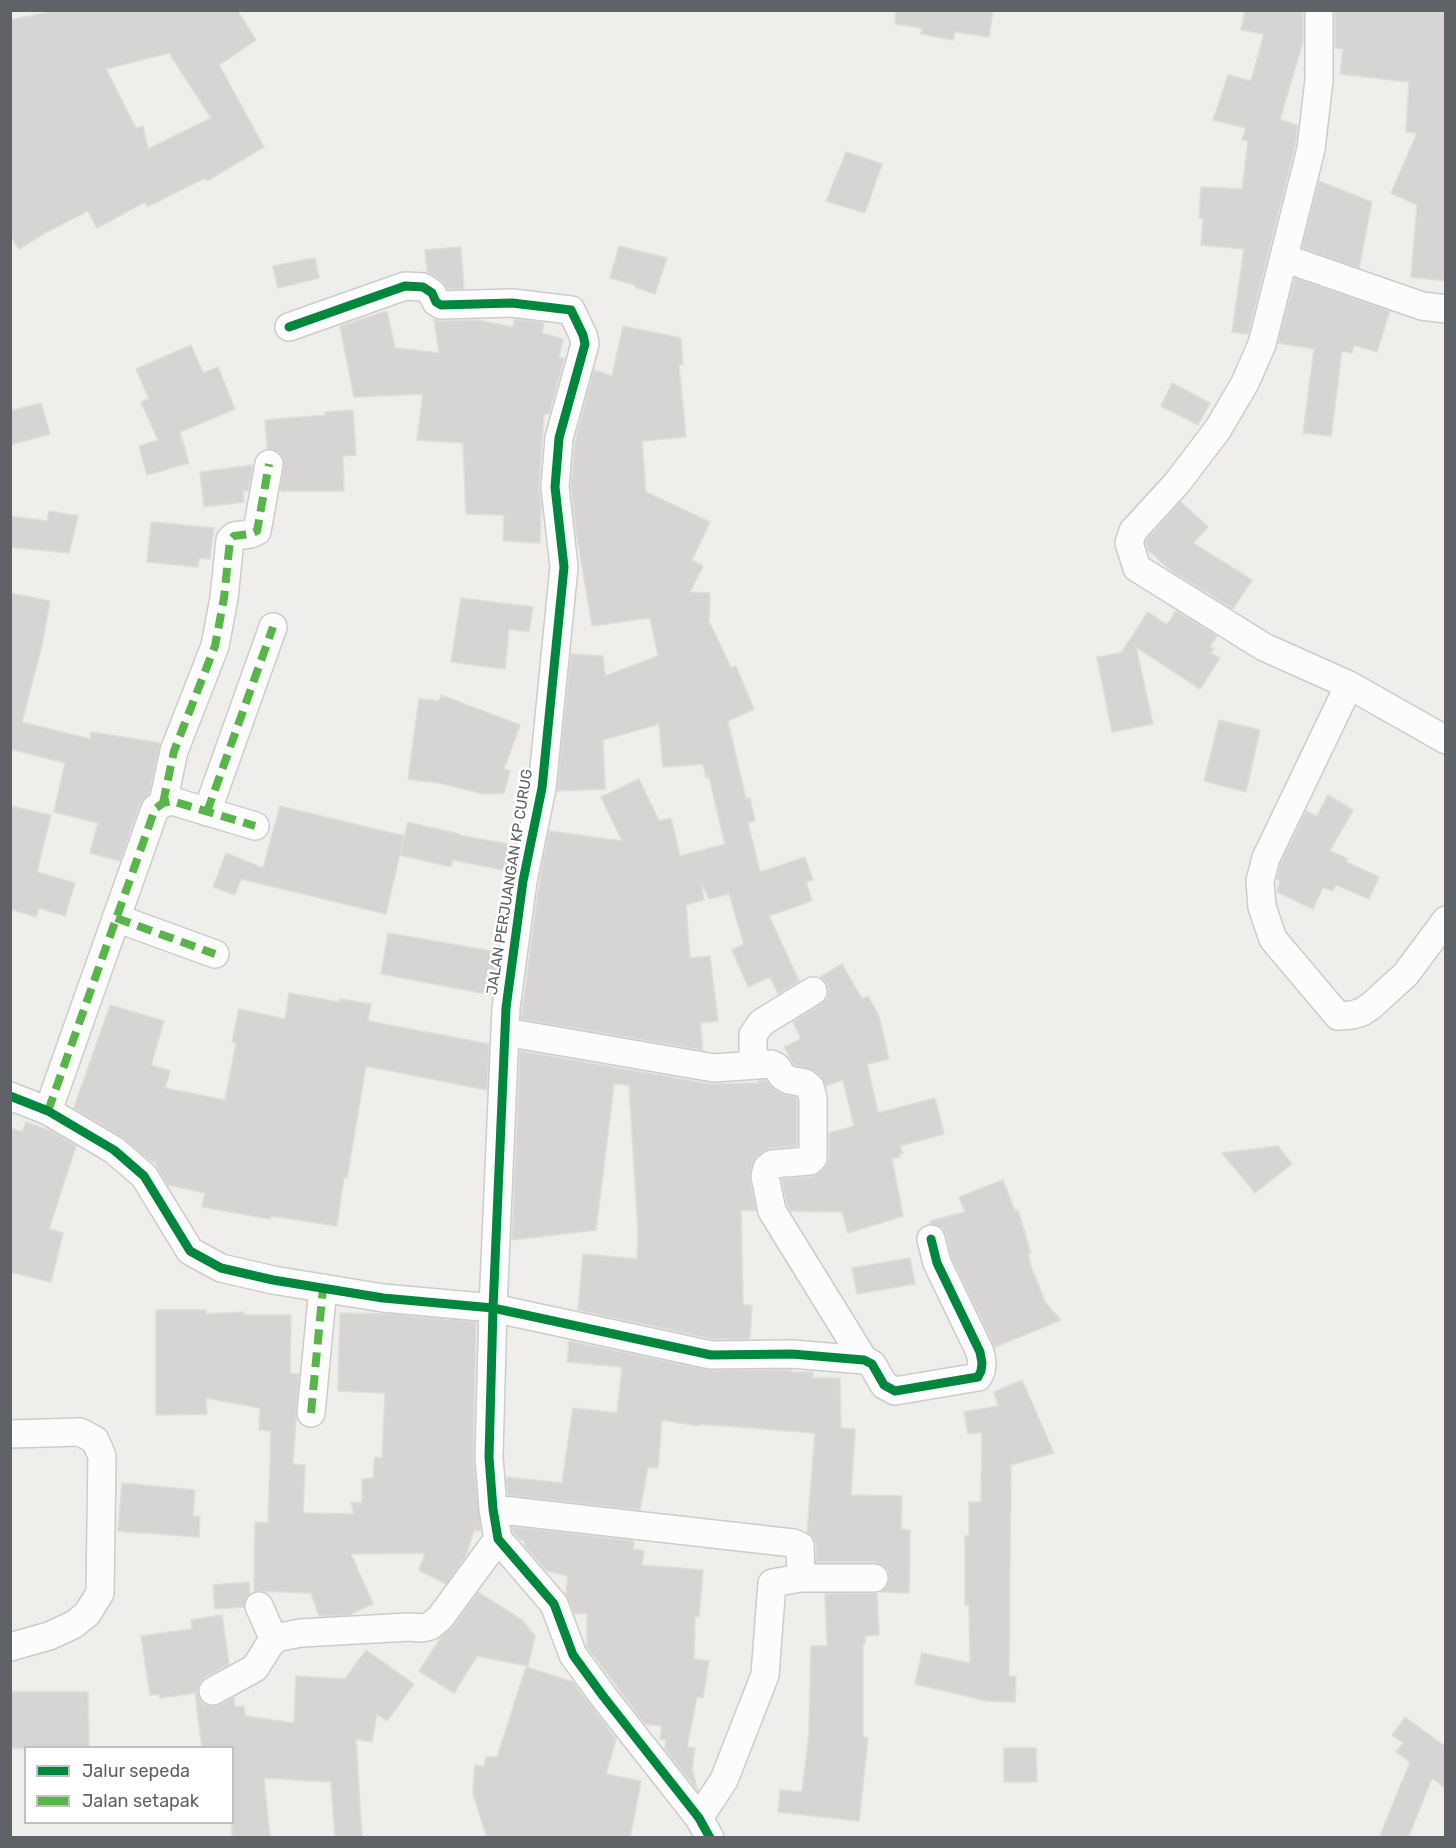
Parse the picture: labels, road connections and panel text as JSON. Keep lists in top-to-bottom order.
{
  "streets": {
    "street": ["JALAN PERJUANGAN KP CURUG"]
  },
  "legend": ["Jalur sepeda", "Jalan setapak"]
}
